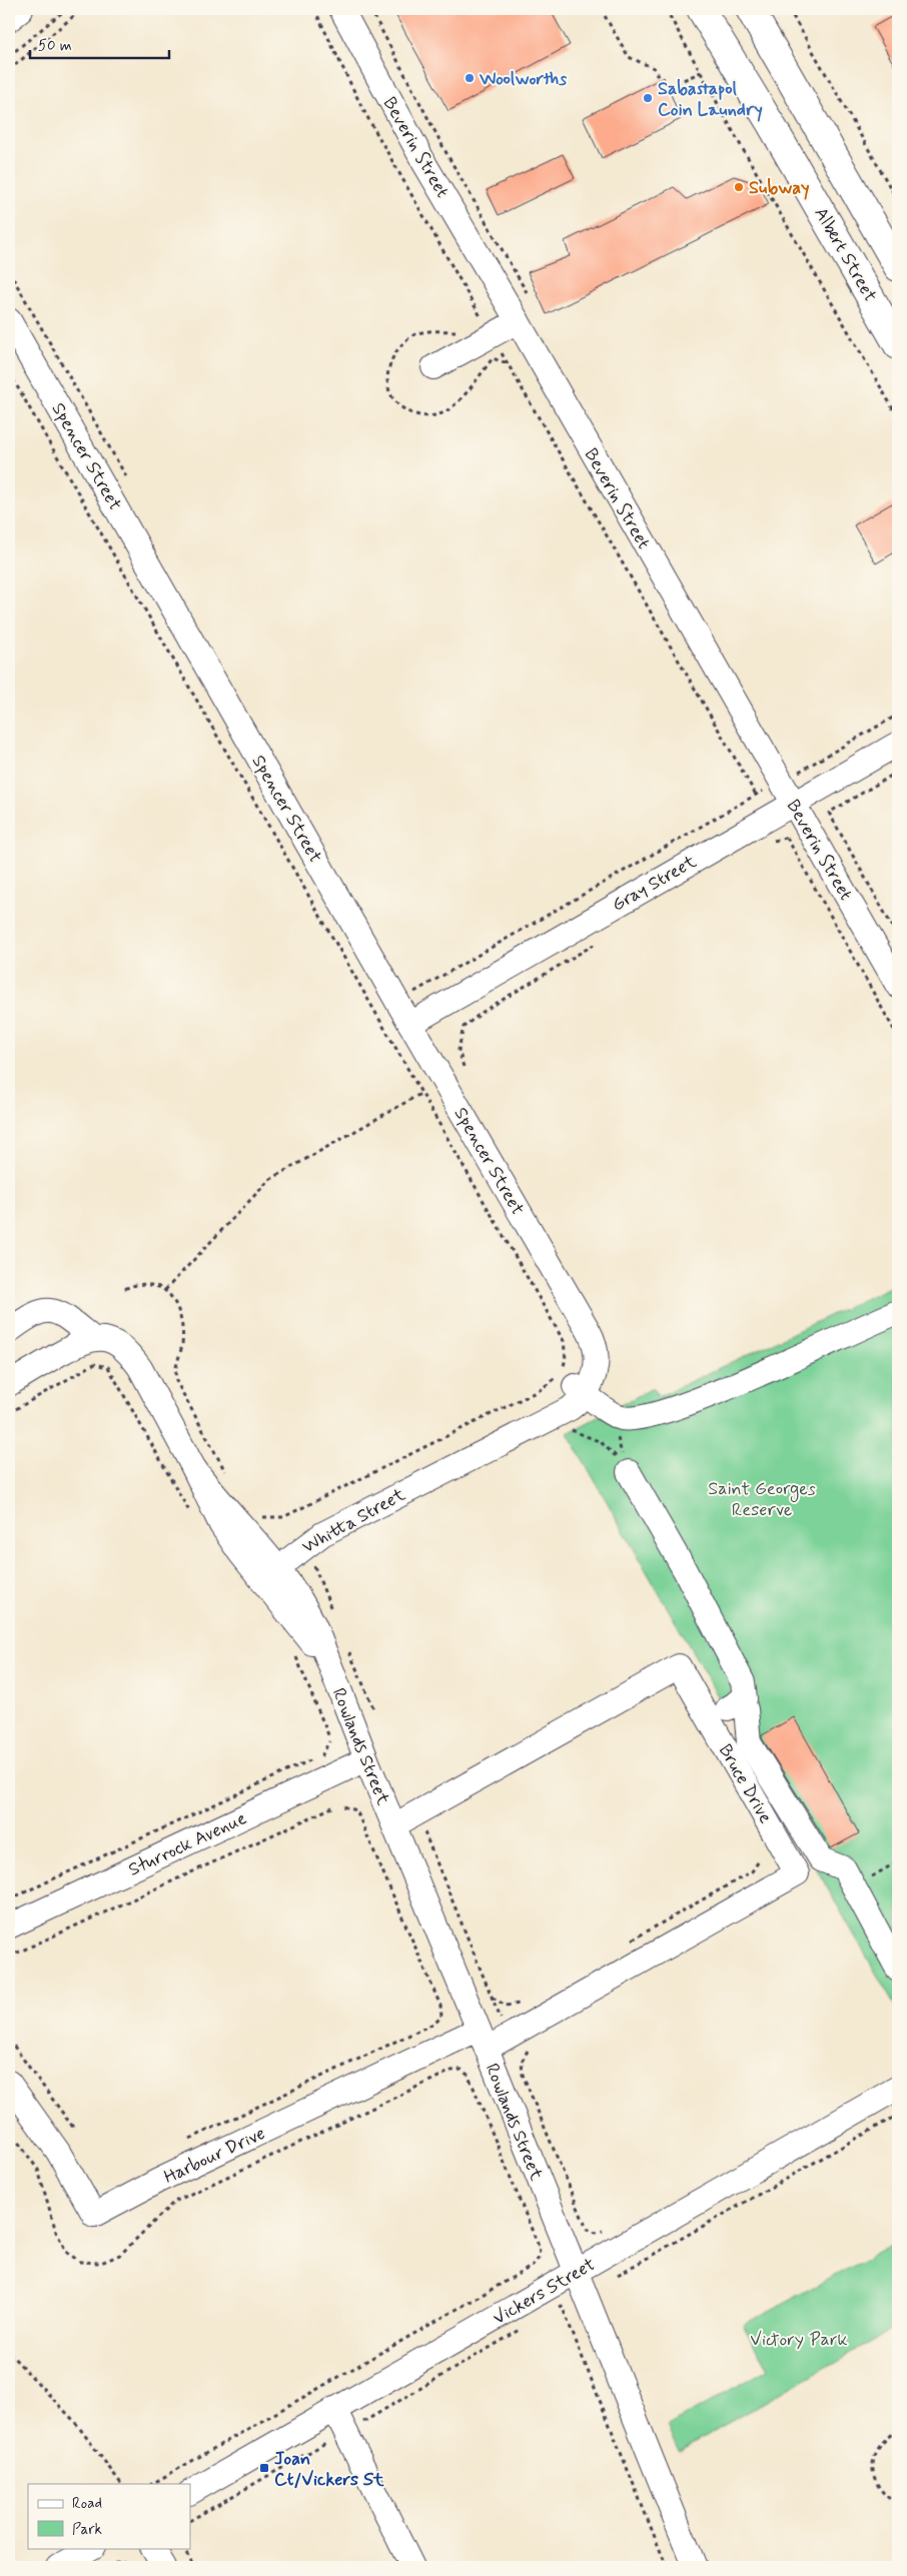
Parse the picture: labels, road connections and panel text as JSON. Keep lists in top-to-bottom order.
{
  "streets": {
    "highway": ["Albert Street"],
    "street": [
      "Beverin Street",
      "Spencer Street",
      "Gray Street",
      "Whitta Street",
      "Rowlands Street",
      "Bruce Drive",
      "Sturrock Avenue",
      "Harbour Drive",
      "Vickers Street"
    ]
  },
  "crossings": [
    ["Beverin Street", "Gray Street"],
    ["Spencer Street", "Gray Street"],
    ["Spencer Street", "Whitta Street"],
    ["Whitta Street", "Rowlands Street"],
    ["Rowlands Street", "Bruce Drive"],
    ["Rowlands Street", "Sturrock Avenue"],
    ["Rowlands Street", "Harbour Drive"],
    ["Rowlands Street", "Vickers Street"],
    ["Bruce Drive", "Harbour Drive"]
  ],
  "parks": ["Saint Georges Reserve", "Victory Park"],
  "places": {
    "other": ["Woolworths", "Sabastapol Coin Laundry", "Subway"],
    "transit": ["Joan Ct/Vickers St"]
  },
  "legend": ["Road", "Park"],
  "scale_bar": "50 m"
}
